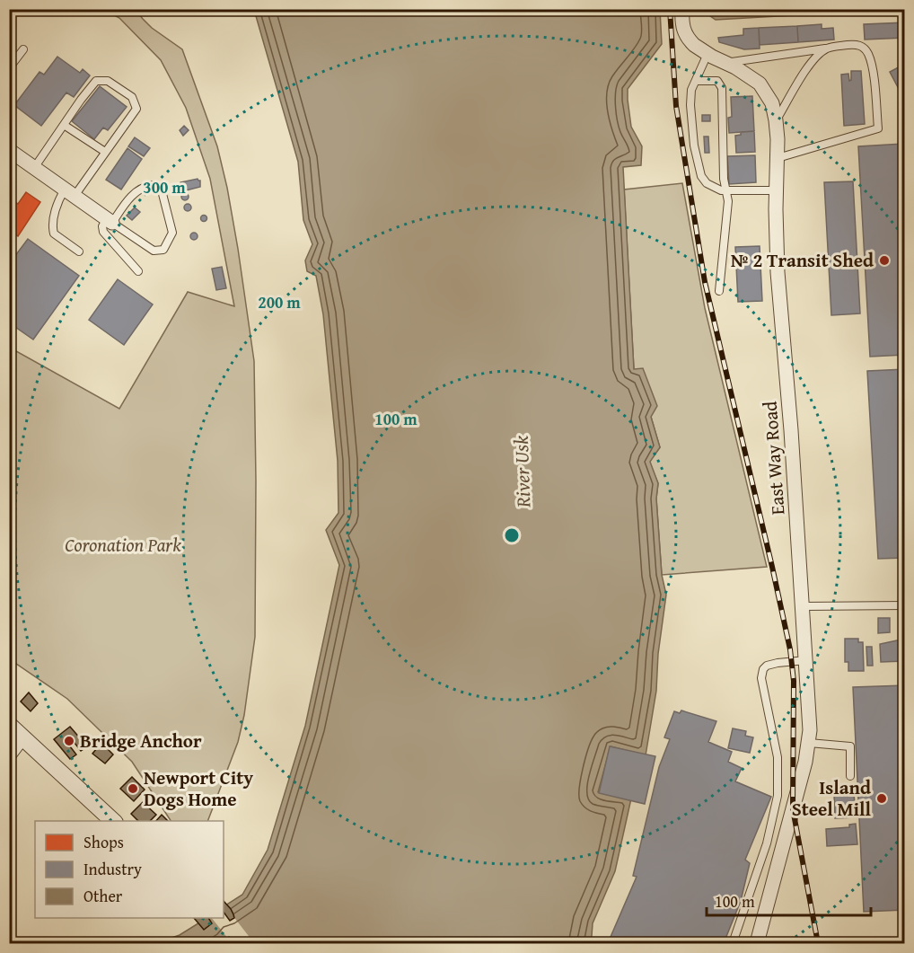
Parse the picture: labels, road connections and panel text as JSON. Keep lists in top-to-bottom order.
{
  "streets": {
    "street": ["East Way Road"]
  },
  "water": ["River Usk"],
  "parks": ["Coronation Park"],
  "places": [
    "№ 2 Transit Shed",
    "Bridge Anchor",
    "Newport City Dogs Home",
    "Island Steel Mill"
  ],
  "legend": ["Shops", "Industry", "Other"],
  "scale_bar": "100 m",
  "rings": ["300 m", "200 m", "100 m"]
}
